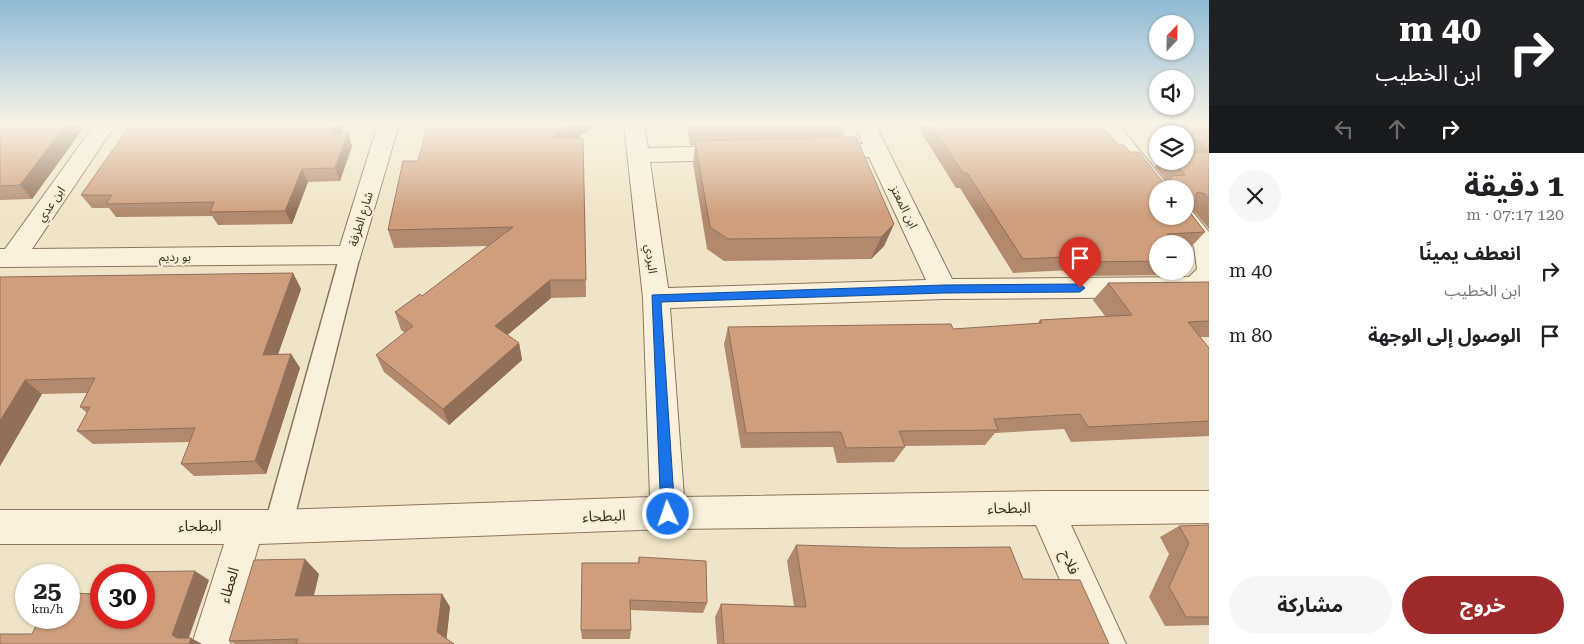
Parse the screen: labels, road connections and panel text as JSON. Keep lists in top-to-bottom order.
{
  "streets": {
    "street": [
      "ابن عدي",
      "ابن المعتز",
      "شارع الطرفة",
      "بو رديم",
      "البردي",
      "البطحاء",
      "فلاح",
      "العطاء"
    ]
  },
  "crossings": [
    ["ابن عدي", "بو رديم"],
    ["شارع الطرفة", "بو رديم"],
    ["البردي", "البطحاء"],
    ["البطحاء", "فلاح"],
    ["البطحاء", "العطاء"]
  ],
  "north": "top",
  "page": {
    "turn": ["40 m", "ابن الخطيب"],
    "map_buttons": ["+", "−"],
    "heading": ["1 دقيقة", "120 m · 07:17"],
    "list": [
      {
        "name": "انعطف يمينًا",
        "note": "ابن الخطيب",
        "value": "40 m"
      },
      {
        "name": "الوصول إلى الوجهة",
        "value": "80 m"
      }
    ],
    "speed": "25 km/h",
    "limit": "30",
    "buttons": ["خروج", "مشاركة"]
  }
}
